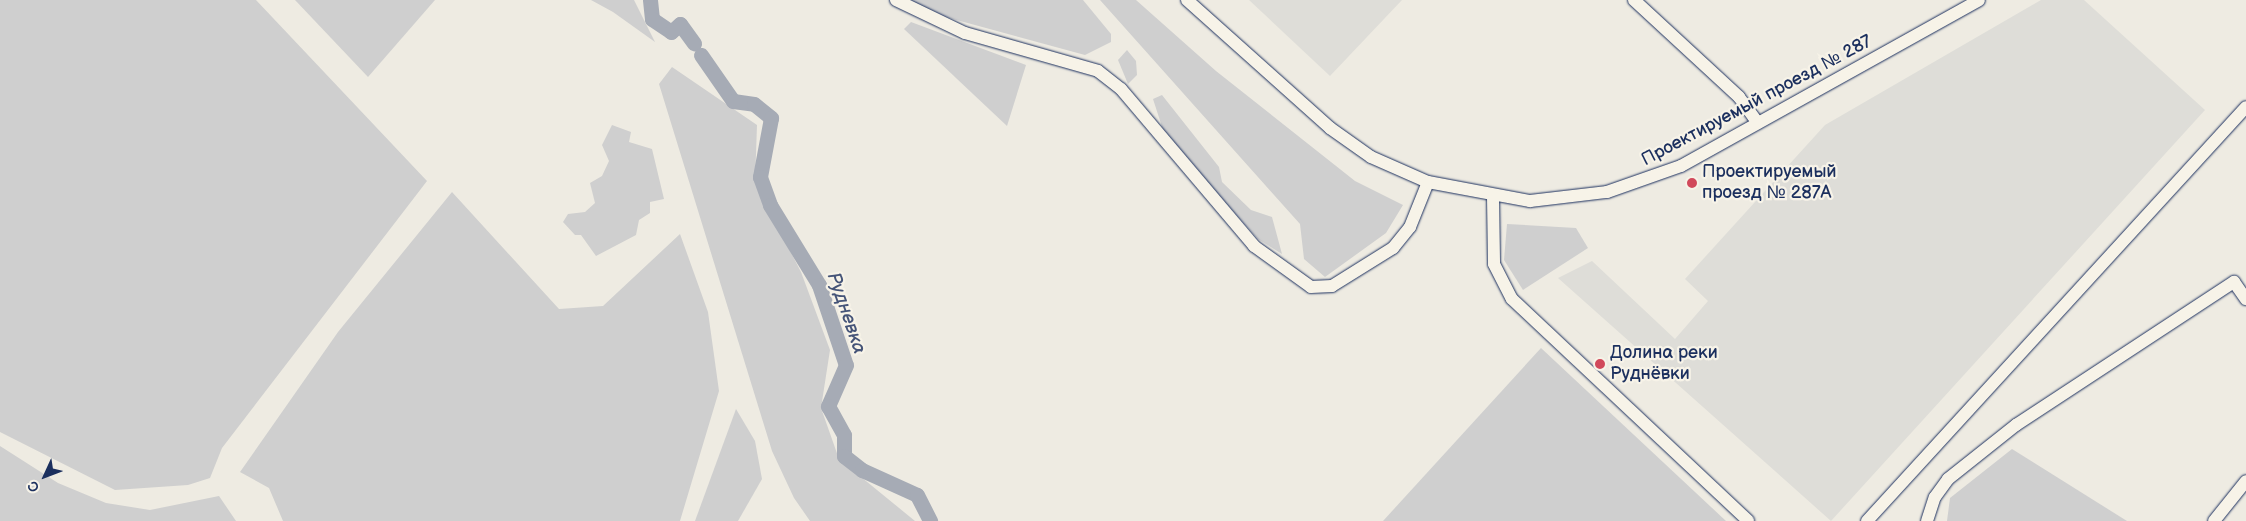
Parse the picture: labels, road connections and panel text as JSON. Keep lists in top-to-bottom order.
{
  "streets": {
    "street": ["Проектируемый проезд № 287"]
  },
  "water": ["Рудневка"],
  "places": ["Проектируемый проезд № 287А", "Долина реки Руднёвки"],
  "north": "bottom left"
}
